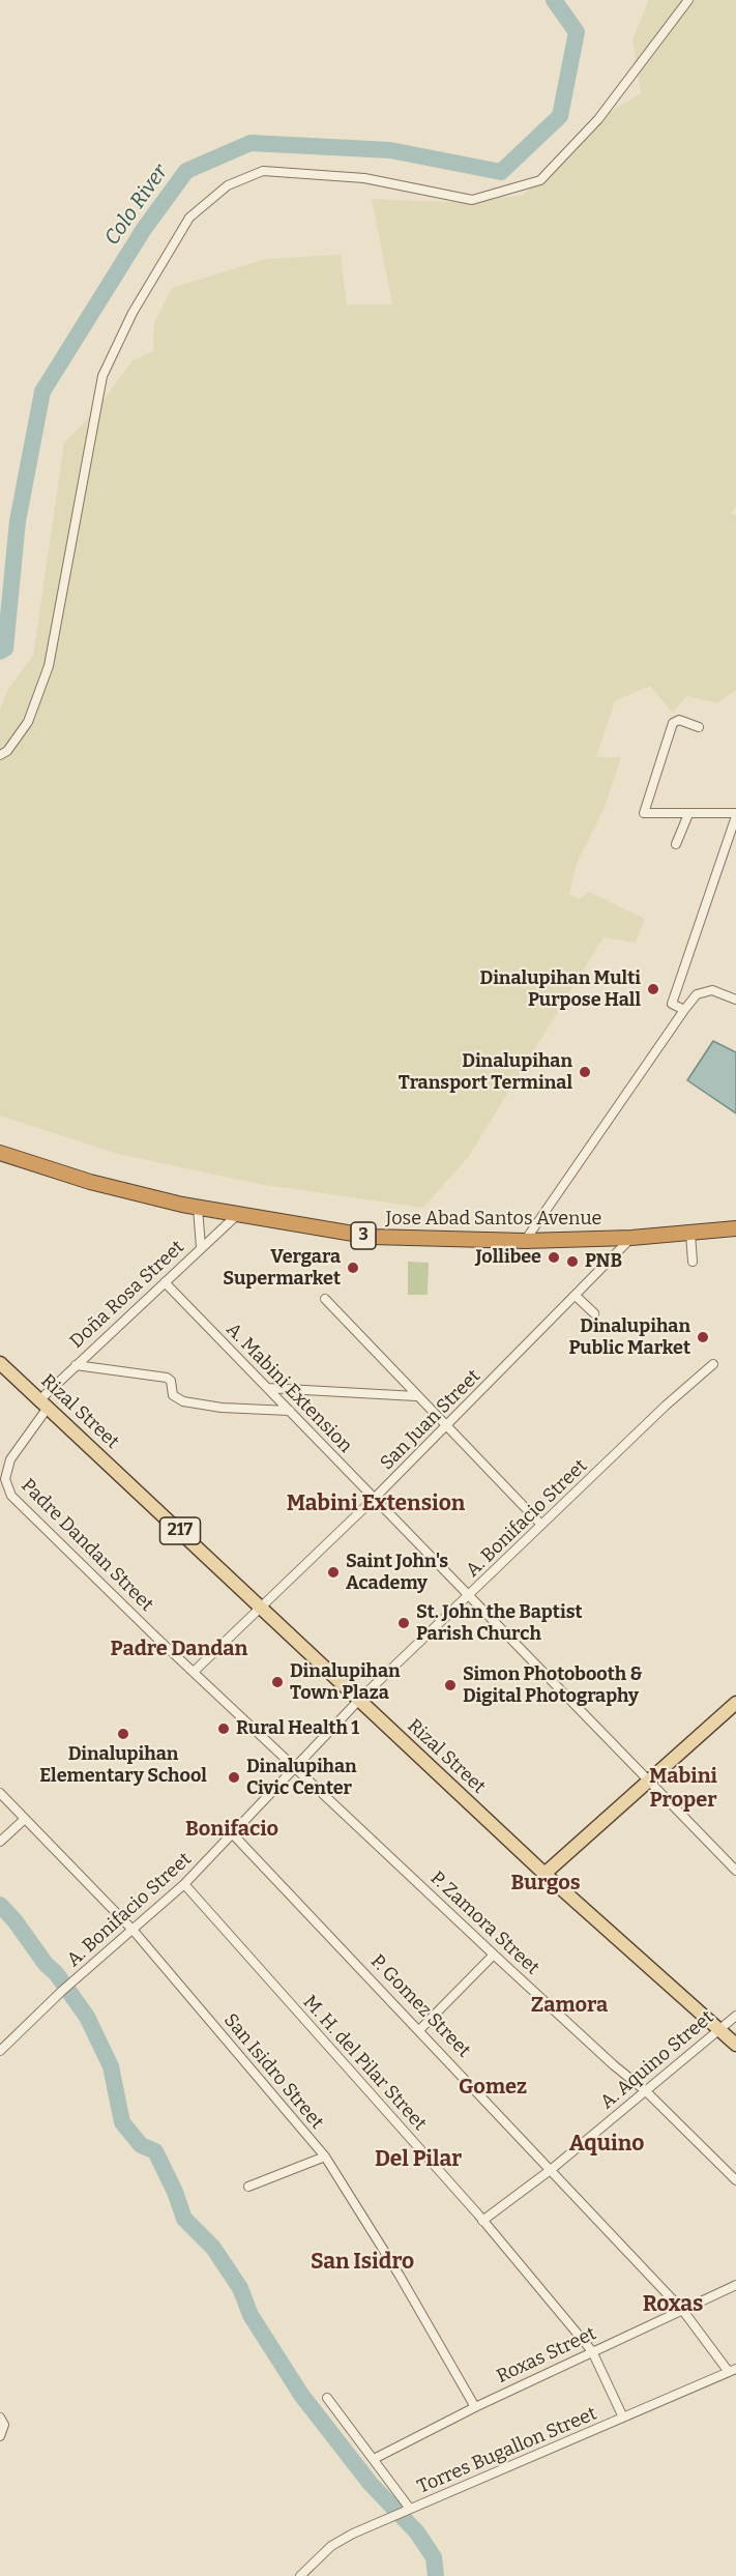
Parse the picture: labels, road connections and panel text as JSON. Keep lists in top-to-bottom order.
{
  "streets": {
    "highway": ["Jose Abad Santos Avenue", "3"],
    "main road": ["Rizal Street", "217"],
    "street": [
      "Doña Rosa Street",
      "A. Mabini Extension",
      "San Juan Street",
      "A. Bonifacio Street",
      "Padre Dandan Street",
      "P. Zamora Street",
      "P. Gomez Street",
      "A. Aquino Street",
      "M. H. del Pilar Street",
      "San Isidro Street",
      "Roxas Street",
      "Torres Bugallon Street"
    ]
  },
  "crossings": [
    ["Jose Abad Santos Avenue", "Doña Rosa Street"],
    ["Jose Abad Santos Avenue", "San Juan Street"],
    ["Doña Rosa Street", "A. Mabini Extension"],
    ["Doña Rosa Street", "Rizal Street"],
    ["Doña Rosa Street", "Padre Dandan Street"],
    ["A. Mabini Extension", "San Juan Street"],
    ["A. Mabini Extension", "A. Bonifacio Street"],
    ["Rizal Street", "San Juan Street"],
    ["Rizal Street", "A. Bonifacio Street"],
    ["Rizal Street", "Padre Dandan Street"],
    ["Rizal Street", "A. Aquino Street"],
    ["San Juan Street", "Padre Dandan Street"],
    ["A. Bonifacio Street", "Padre Dandan Street"],
    ["A. Bonifacio Street", "P. Zamora Street"],
    ["A. Bonifacio Street", "P. Gomez Street"],
    ["A. Bonifacio Street", "M. H. del Pilar Street"],
    ["A. Bonifacio Street", "San Isidro Street"],
    ["Padre Dandan Street", "P. Zamora Street"],
    ["P. Zamora Street", "A. Aquino Street"],
    ["P. Gomez Street", "A. Aquino Street"],
    ["P. Gomez Street", "Roxas Street"],
    ["P. Gomez Street", "Torres Bugallon Street"],
    ["A. Aquino Street", "M. H. del Pilar Street"],
    ["M. H. del Pilar Street", "Roxas Street"],
    ["M. H. del Pilar Street", "Torres Bugallon Street"],
    ["San Isidro Street", "Roxas Street"]
  ],
  "districts": [
    "Mabini Extension",
    "Padre Dandan",
    "Mabini Proper",
    "Bonifacio",
    "Burgos",
    "Zamora",
    "Gomez",
    "Aquino",
    "Del Pilar",
    "San Isidro",
    "Roxas"
  ],
  "water": ["Colo River"],
  "places": [
    "Dinalupihan Multi Purpose Hall",
    "Dinalupihan Transport Terminal",
    "Jollibee",
    "PNB",
    "Vergara Supermarket",
    "Dinalupihan Public Market",
    "Saint John's Academy",
    "St. John the Baptist Parish Church",
    "Dinalupihan Town Plaza",
    "Simon Photobooth & Digital Photography",
    "Rural Health 1",
    "Dinalupihan Elementary School",
    "Dinalupihan Civic Center"
  ]
}
